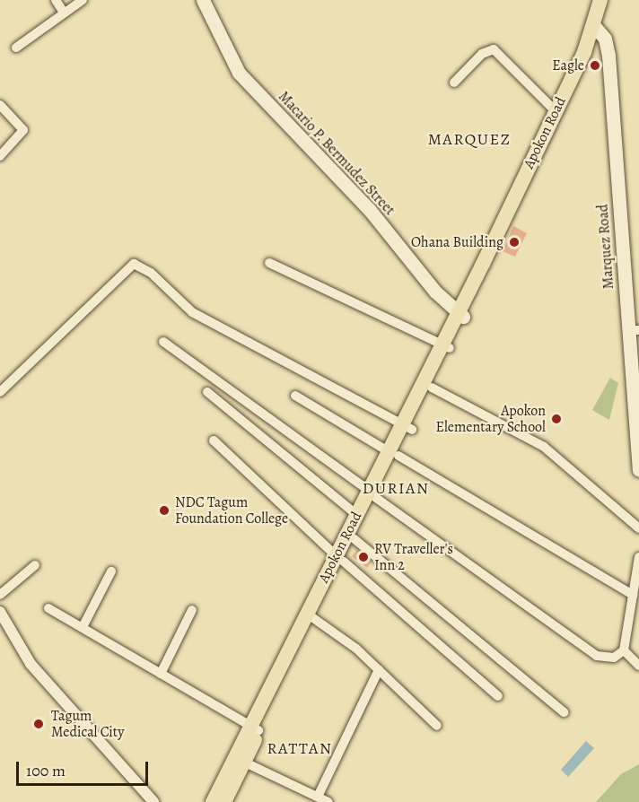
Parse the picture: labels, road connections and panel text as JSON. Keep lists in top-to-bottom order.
{
  "streets": {
    "highway": ["Apokon Road"],
    "main road": ["Macario P. Bermudez Street", "Marquez Road"]
  },
  "crossings": [
    ["Apokon Road", "Macario P. Bermudez Street"],
    ["Apokon Road", "Marquez Road"]
  ],
  "districts": ["MARQUEZ", "DURIAN", "RATTAN"],
  "places": [
    "Eagle",
    "Ohana Building",
    "Apokon Elementary School",
    "NDC Tagum Foundation College",
    "RV Traveller's Inn 2",
    "Tagum Medical City"
  ],
  "scale_bar": "100 m"
}
